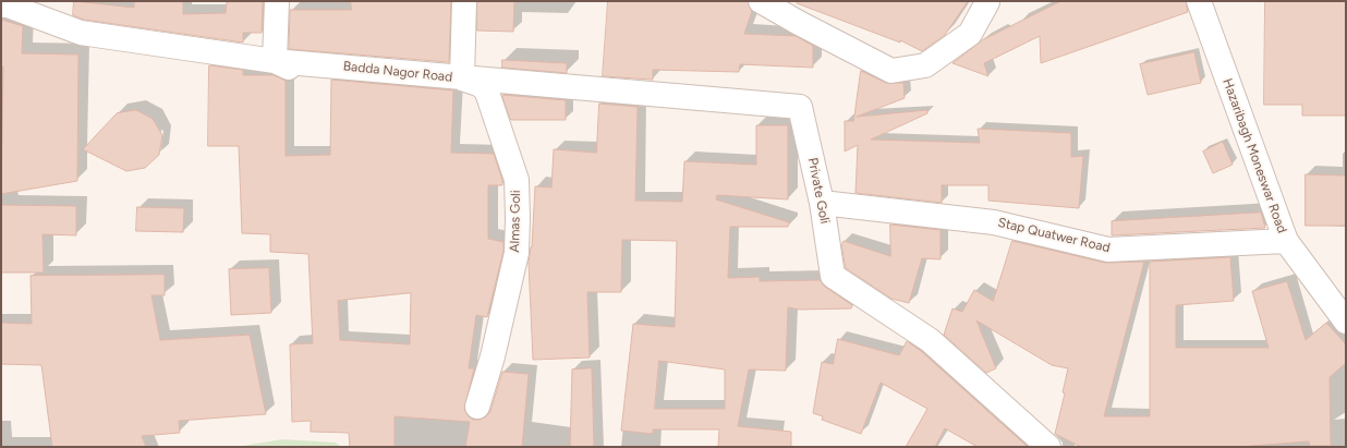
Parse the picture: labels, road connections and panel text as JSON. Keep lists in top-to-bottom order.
{
  "streets": {
    "street": [
      "Badda Nagor Road",
      "Hazaribagh Moneswar Road",
      "Private Goli",
      "Almas Goli",
      "Stap Quatwer Road"
    ]
  },
  "crossings": [
    ["Badda Nagor Road", "Private Goli"],
    ["Badda Nagor Road", "Almas Goli"],
    ["Hazaribagh Moneswar Road", "Stap Quatwer Road"],
    ["Private Goli", "Stap Quatwer Road"]
  ]
}
